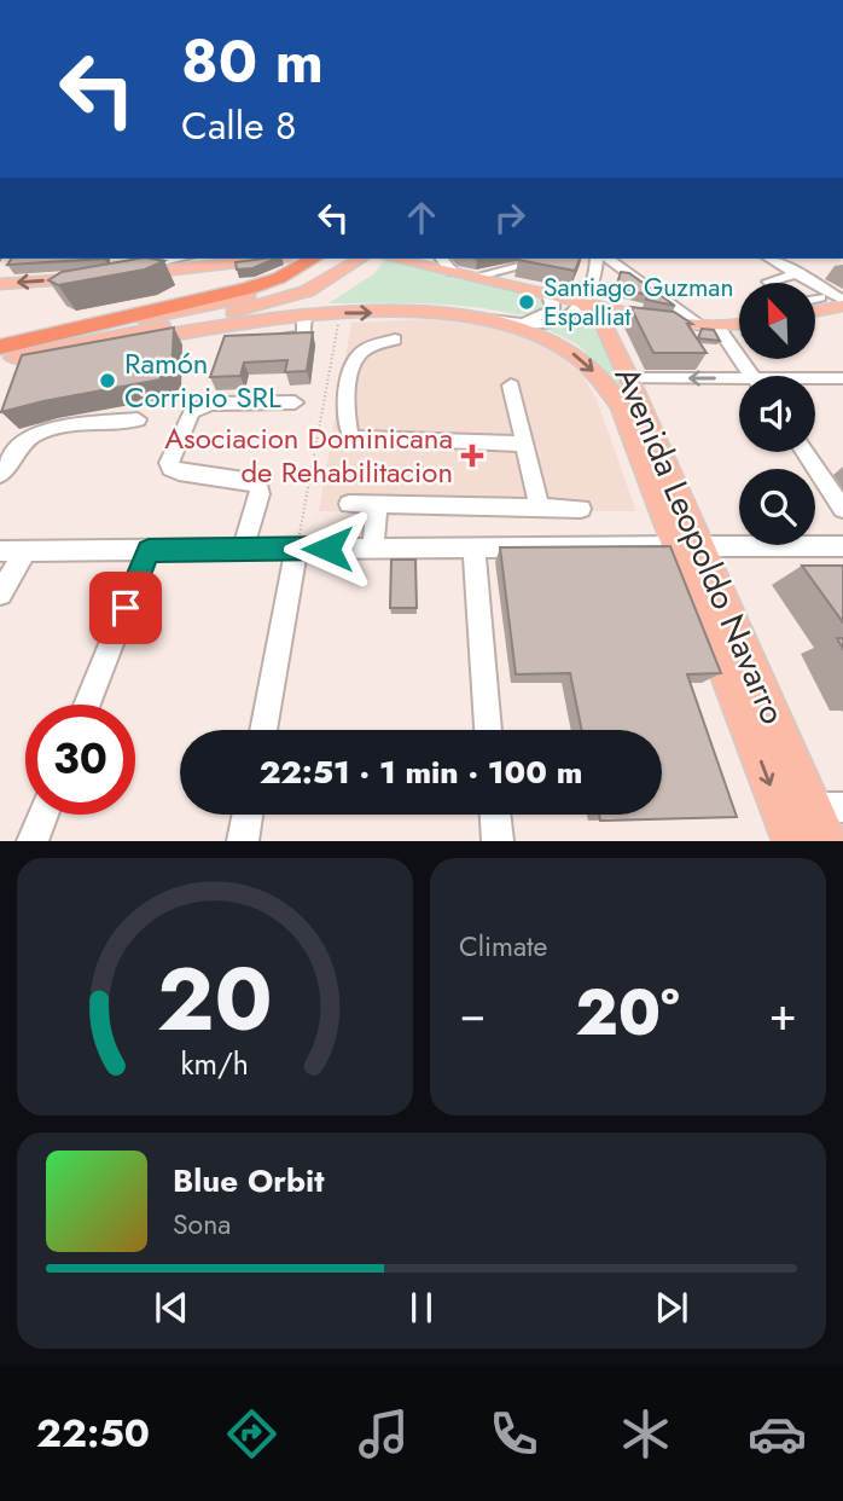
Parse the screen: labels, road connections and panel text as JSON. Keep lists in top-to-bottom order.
{
  "streets": {
    "main road": ["Avenida Leopoldo Navarro"]
  },
  "places": {
    "other": ["Santiago Guzman Espalliat", "Ramón Corripio SRL"],
    "health": ["Asociacion Dominicana de Rehabilitacion"]
  },
  "north": "top left",
  "page": {
    "turn": ["80 m", "Calle 8"],
    "limit": "30",
    "trip": "22:51 · 1 min · 100 m",
    "tile": "Climate",
    "heat": ["−", "20°", "+"],
    "song": ["Blue Orbit", "Sona"],
    "tabs": "22:50",
    "gauge": ["20", "km/h"]
  }
}
